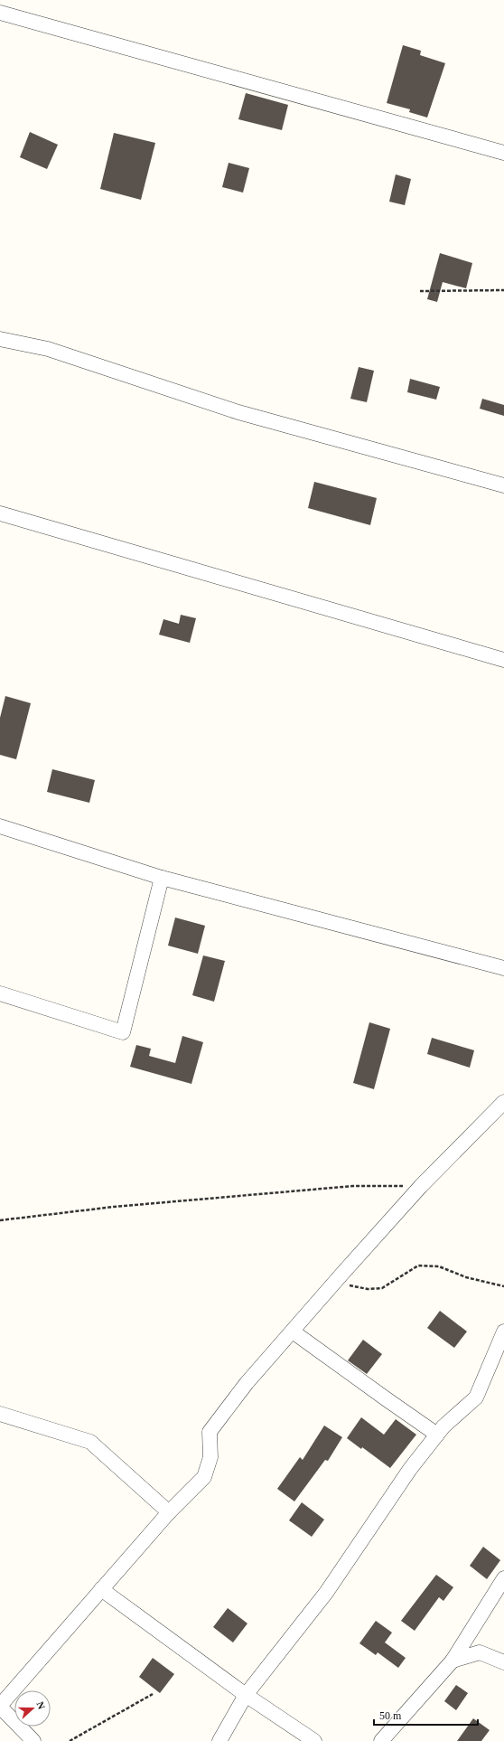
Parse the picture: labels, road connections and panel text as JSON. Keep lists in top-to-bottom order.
{
  "scale_bar": "50 m",
  "north": "right"
}
